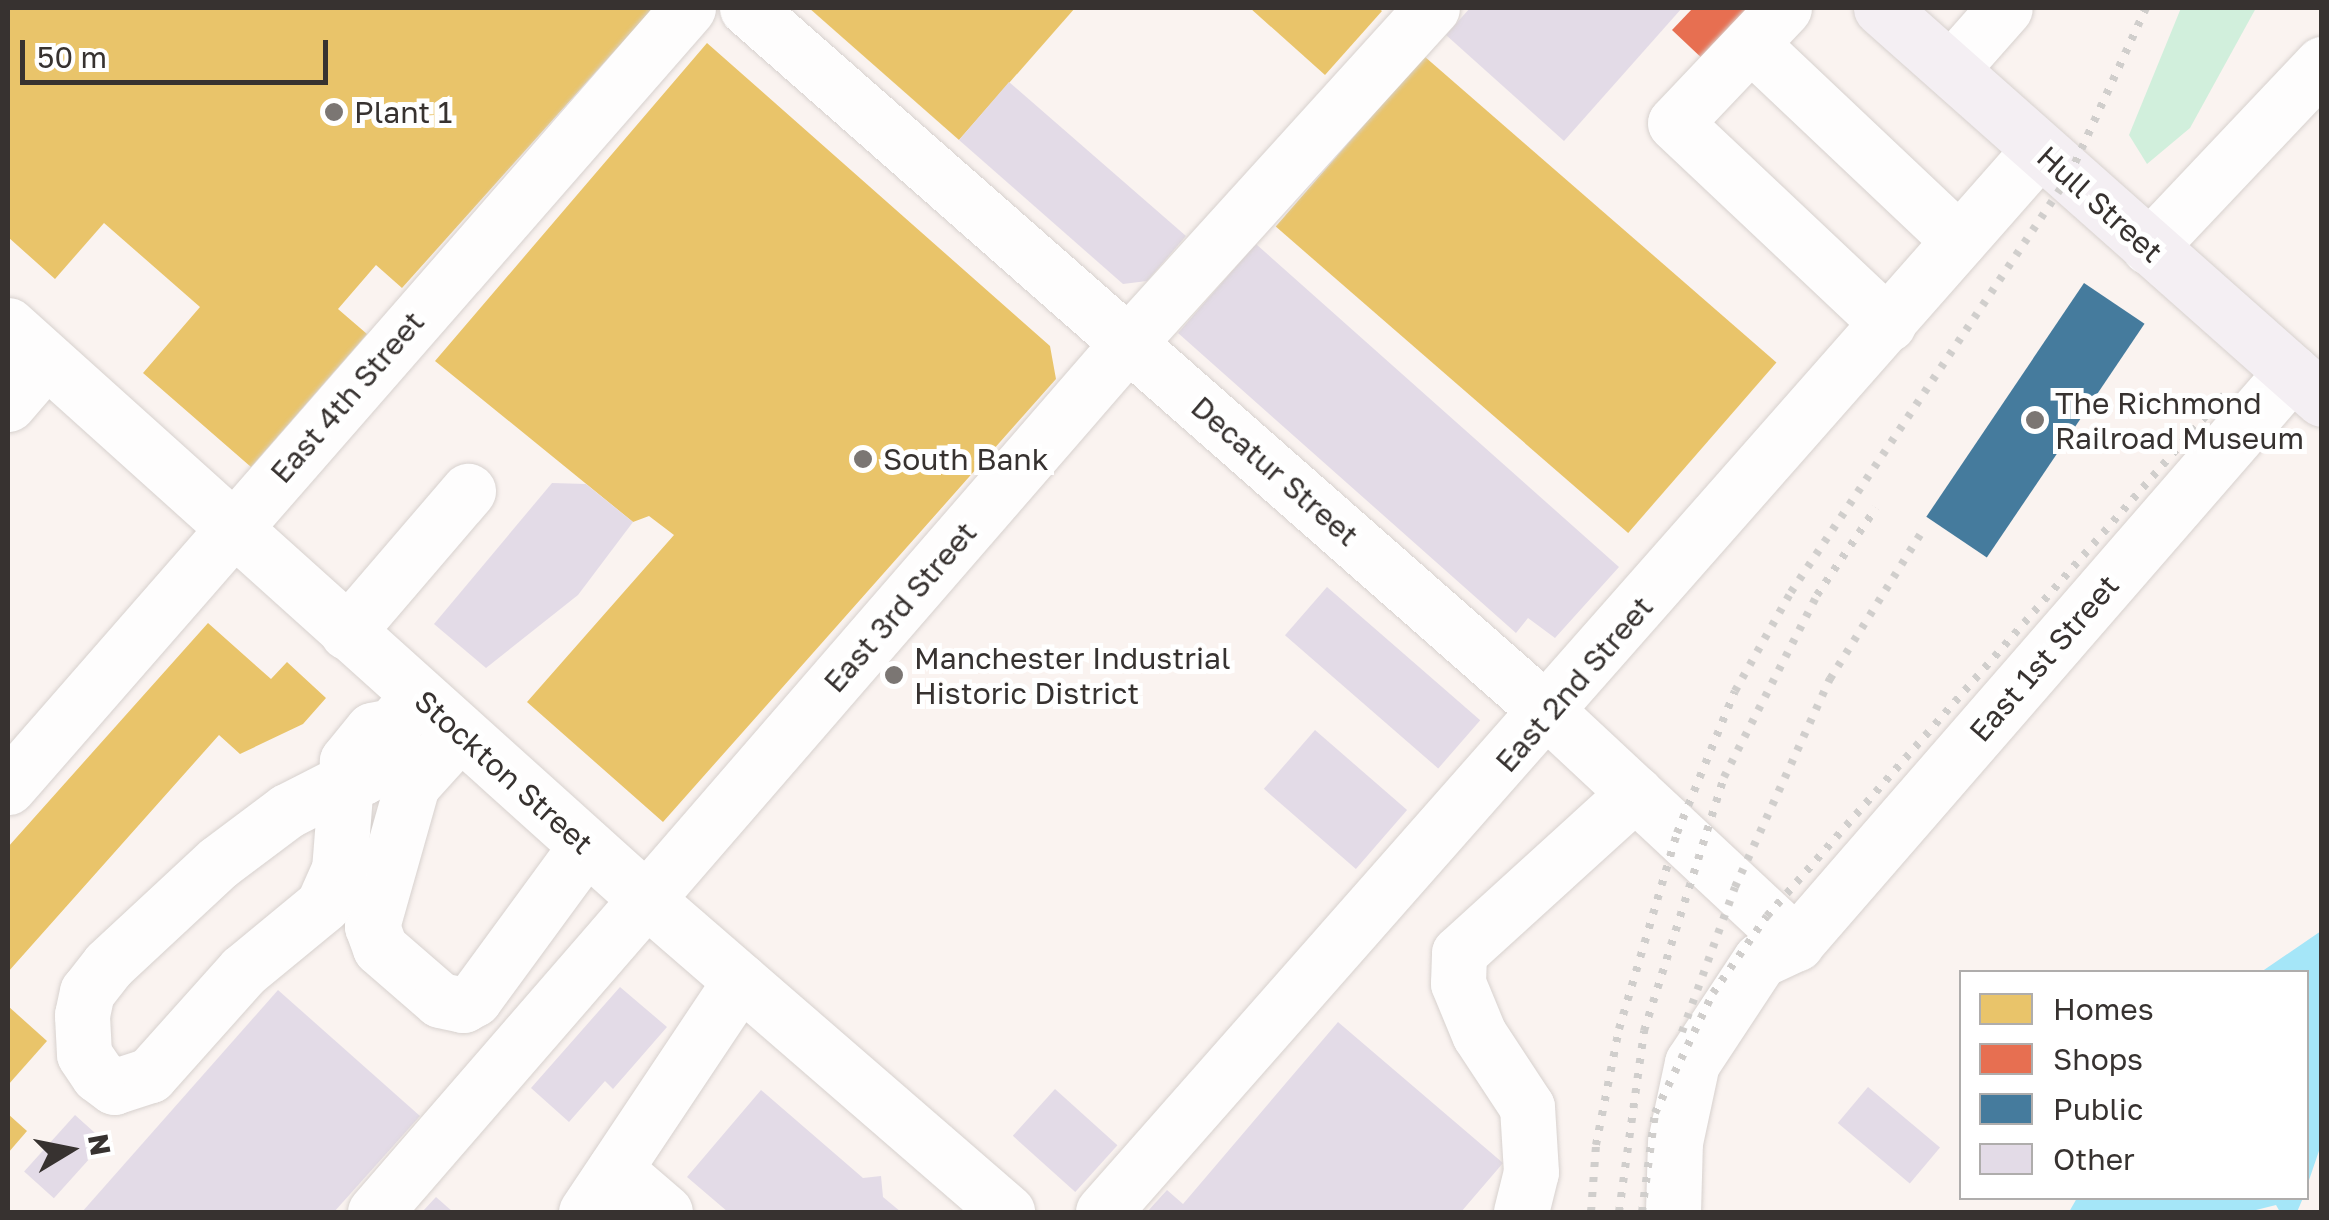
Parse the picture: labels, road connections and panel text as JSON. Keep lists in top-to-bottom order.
{
  "streets": {
    "main road": ["Hull Street"],
    "street": [
      "East 4th Street",
      "Decatur Street",
      "East 3rd Street",
      "East 1st Street",
      "East 2nd Street",
      "Stockton Street"
    ]
  },
  "crossings": [
    ["Hull Street", "East 1st Street"],
    ["Hull Street", "East 2nd Street"],
    ["East 4th Street", "Stockton Street"],
    ["Decatur Street", "East 3rd Street"],
    ["Decatur Street", "East 1st Street"],
    ["Decatur Street", "East 2nd Street"],
    ["East 3rd Street", "Stockton Street"]
  ],
  "places": [
    "Plant 1",
    "The Richmond Railroad Museum",
    "South Bank",
    "Manchester Industrial Historic District"
  ],
  "legend": [
    "Homes",
    "Shops",
    "Public",
    "Other"
  ],
  "scale_bar": "50 m",
  "north": "right"
}
